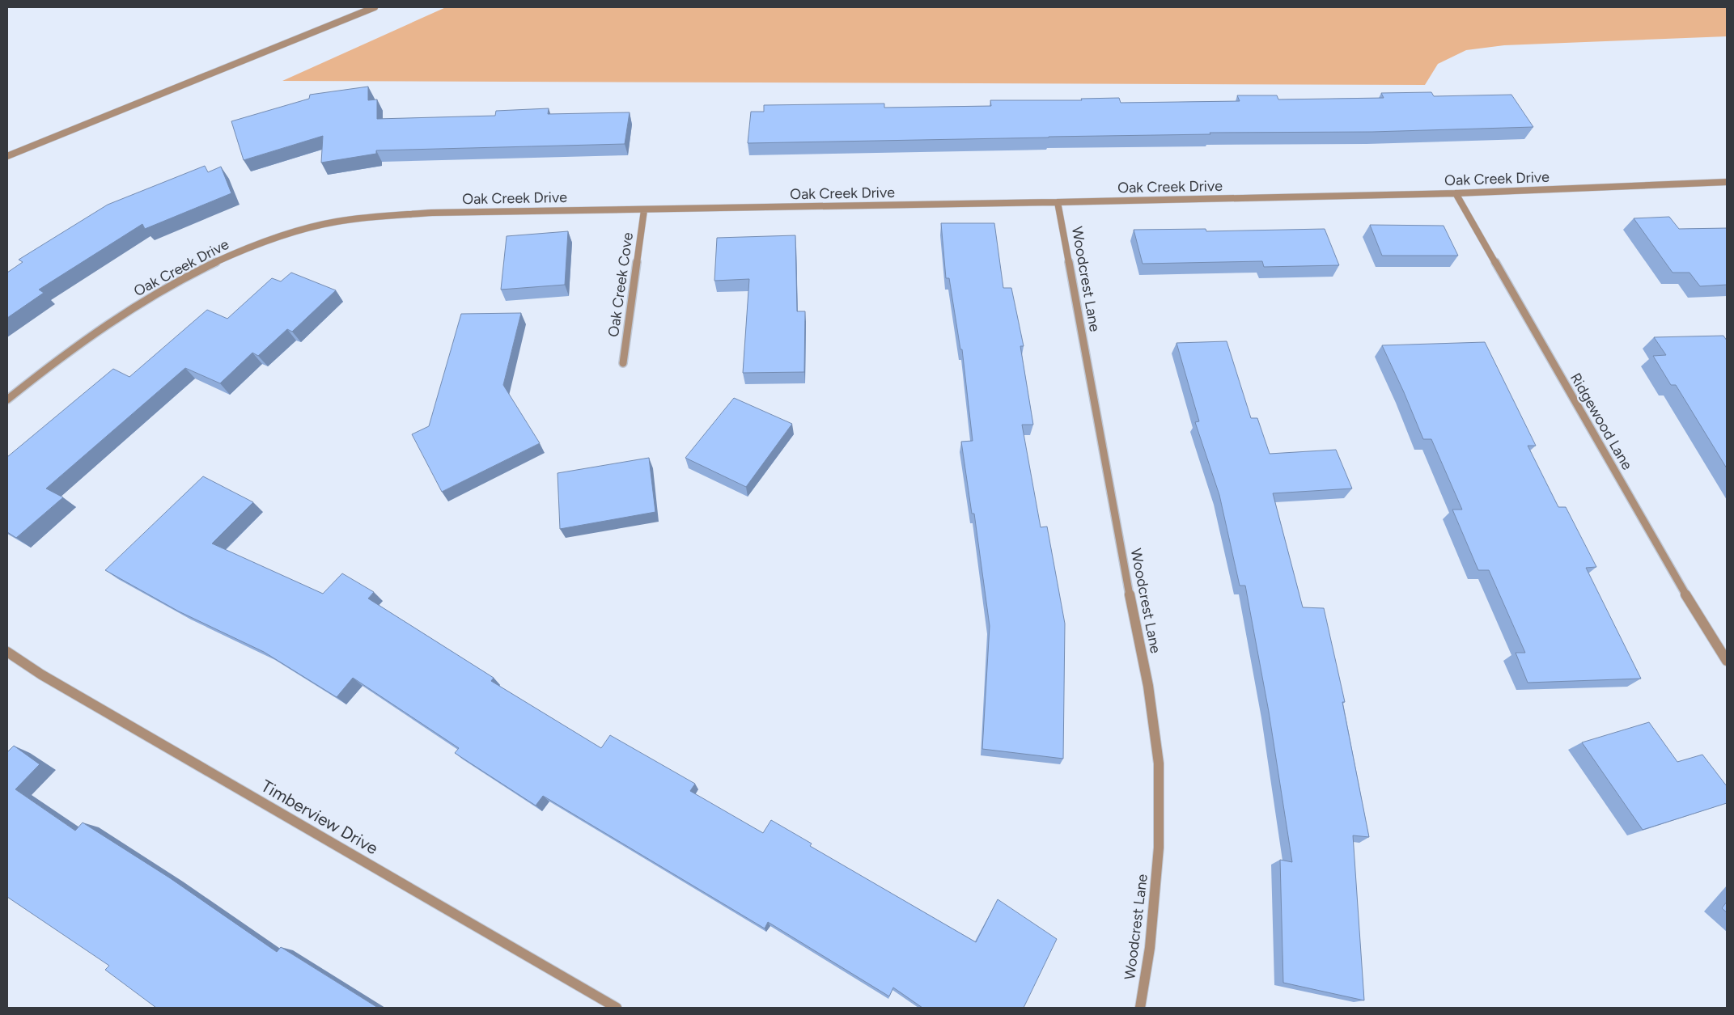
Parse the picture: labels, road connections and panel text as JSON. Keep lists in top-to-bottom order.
{
  "streets": {
    "street": [
      "Oak Creek Drive",
      "Woodcrest Lane",
      "Oak Creek Cove",
      "Ridgewood Lane",
      "Timberview Drive"
    ]
  },
  "crossings": [
    ["Oak Creek Drive", "Woodcrest Lane"],
    ["Oak Creek Drive", "Oak Creek Cove"],
    ["Oak Creek Drive", "Ridgewood Lane"]
  ]
}
